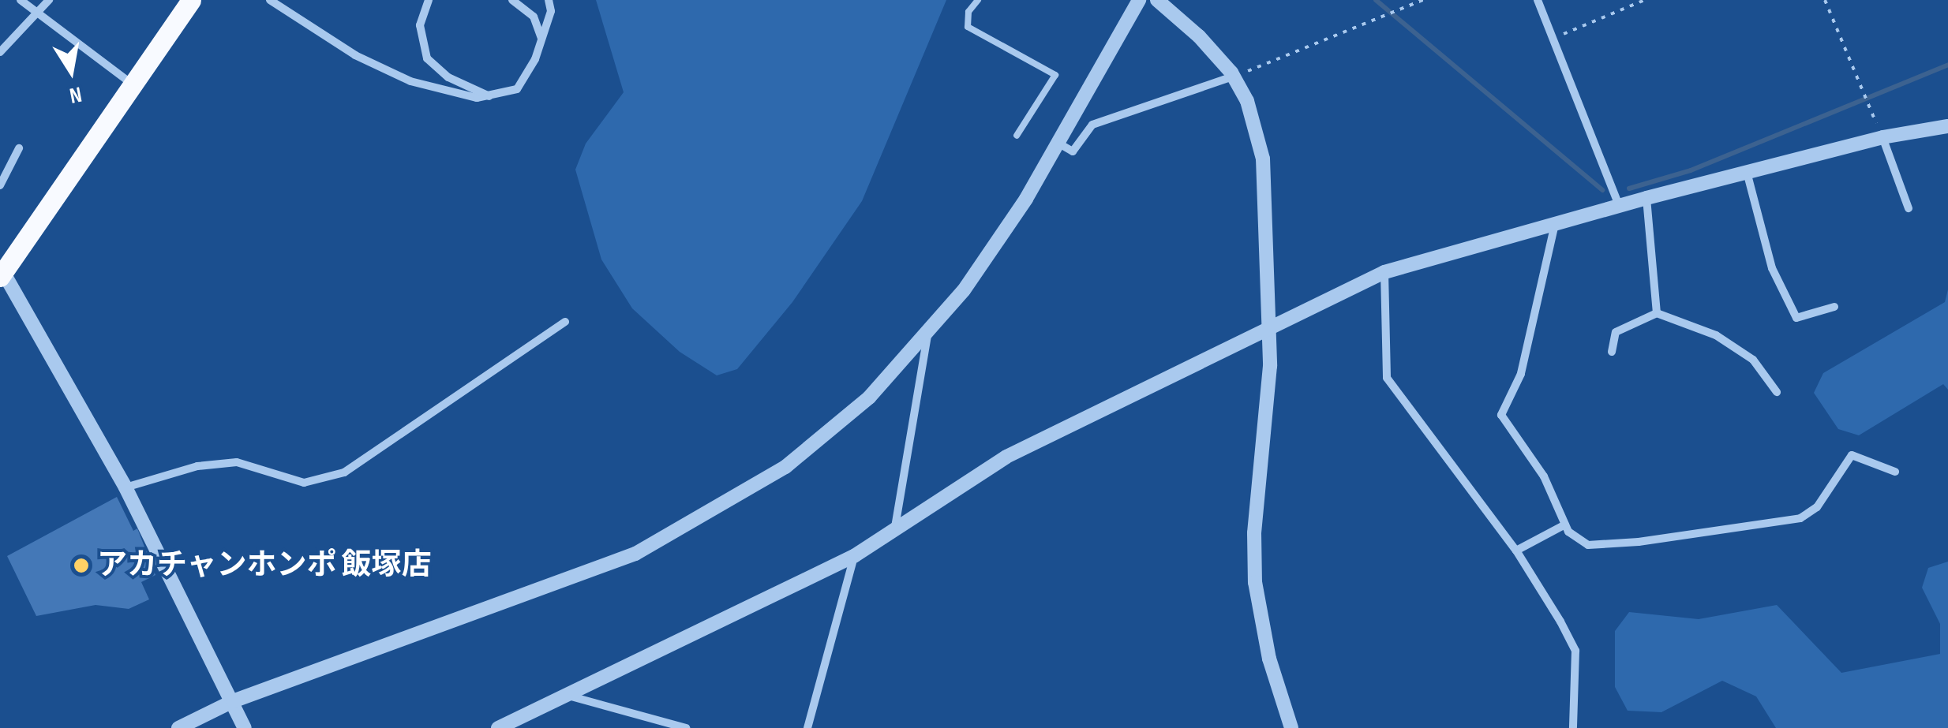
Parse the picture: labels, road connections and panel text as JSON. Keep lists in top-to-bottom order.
{
  "places": ["アカチャンホンポ 飯塚店"],
  "north": "bottom"
}
